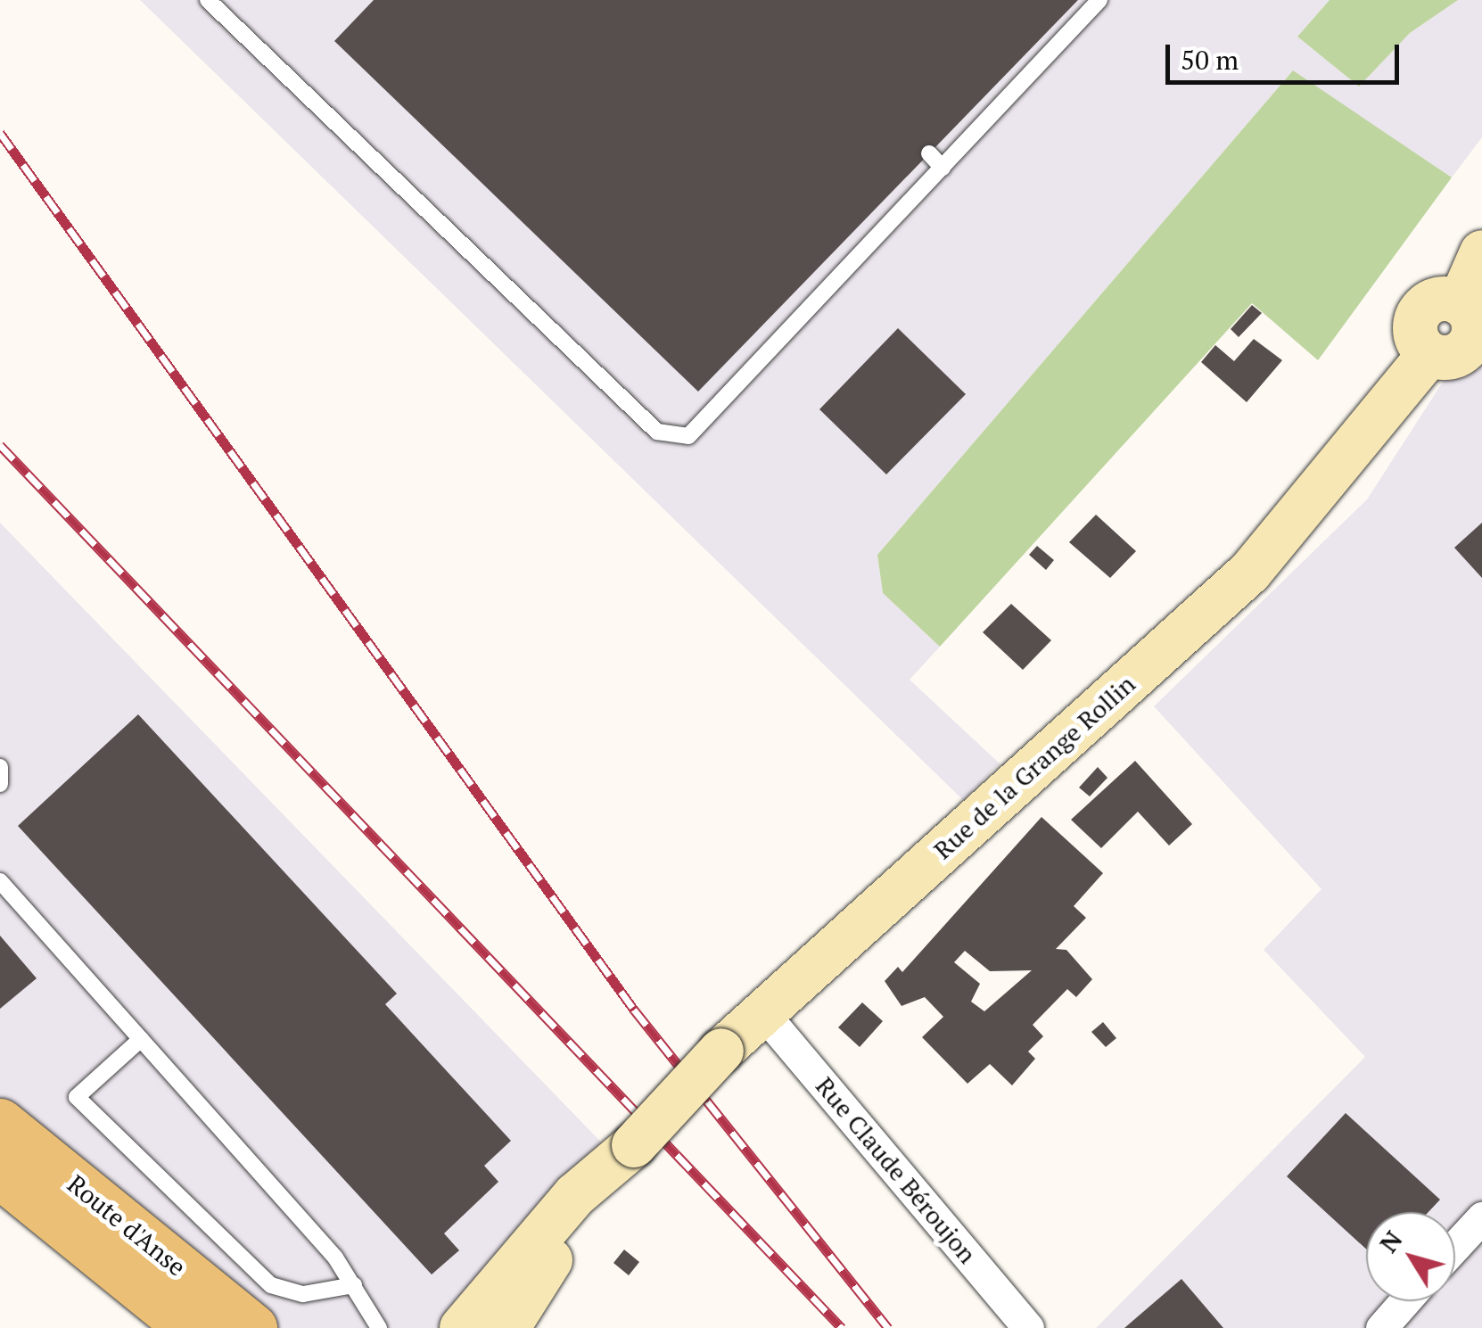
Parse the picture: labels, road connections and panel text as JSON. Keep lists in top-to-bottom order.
{
  "streets": {
    "main road": ["Rue de la Grange Rollin", "Route d'Anse"],
    "street": ["Rue Claude Béroujon"]
  },
  "crossings": [
    ["Rue de la Grange Rollin", "Rue Claude Béroujon"]
  ],
  "scale_bar": "50 m",
  "north": "top left"
}
